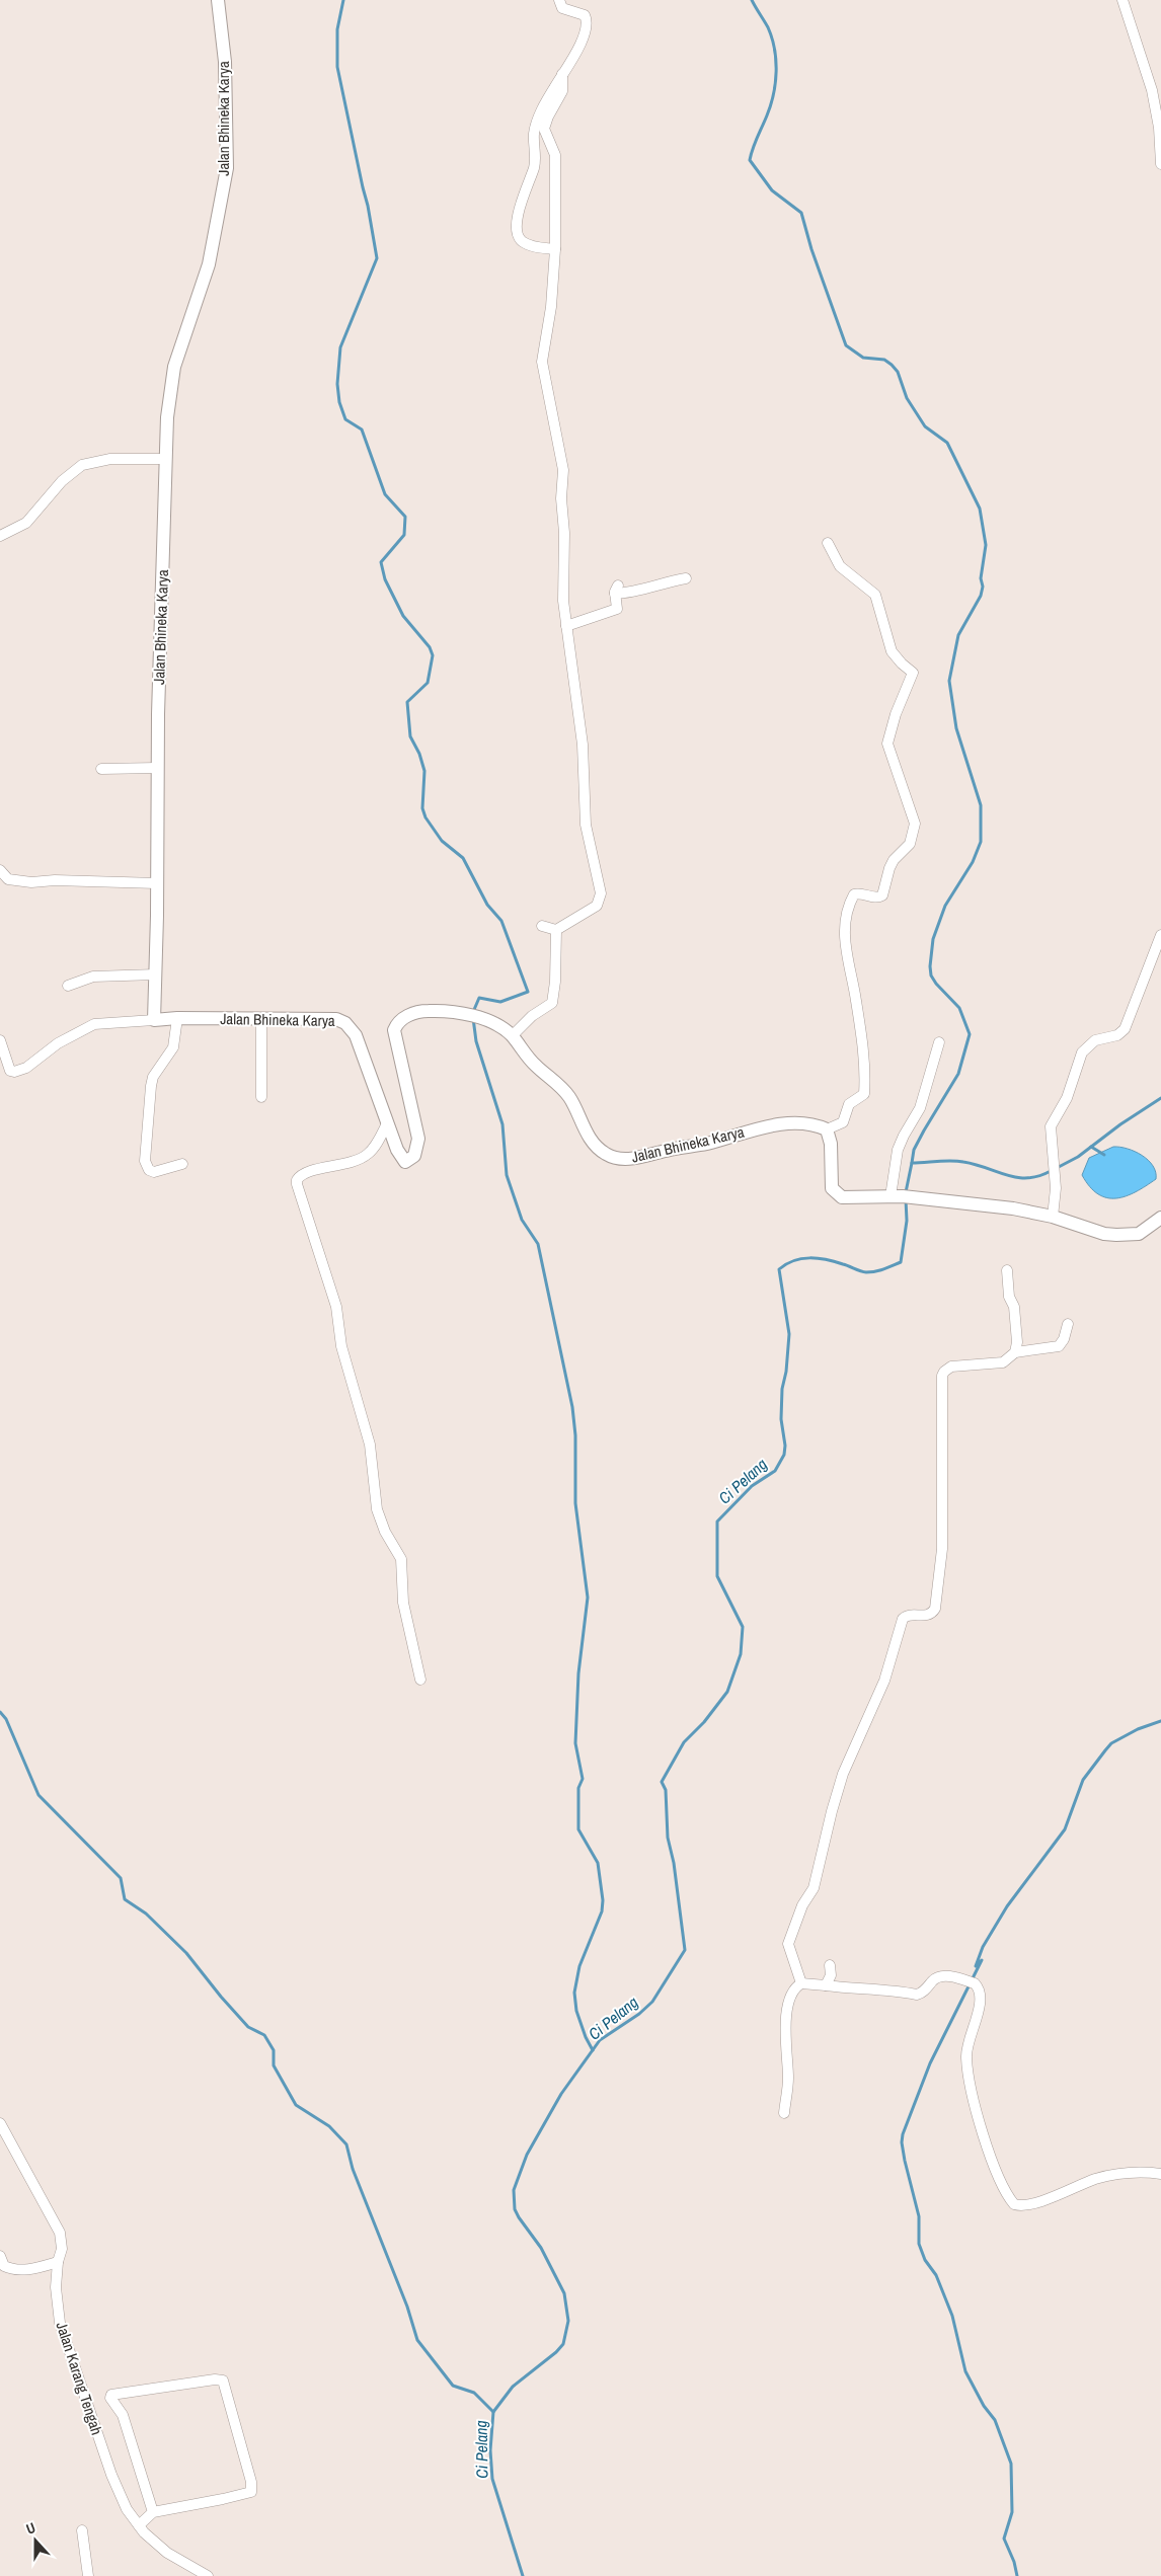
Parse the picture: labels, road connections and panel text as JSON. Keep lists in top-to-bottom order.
{
  "streets": {
    "street": ["Jalan Bhineka Karya", "Jalan Karang Tengah"]
  },
  "water": ["Ci Pelang"],
  "north": "top"
}
